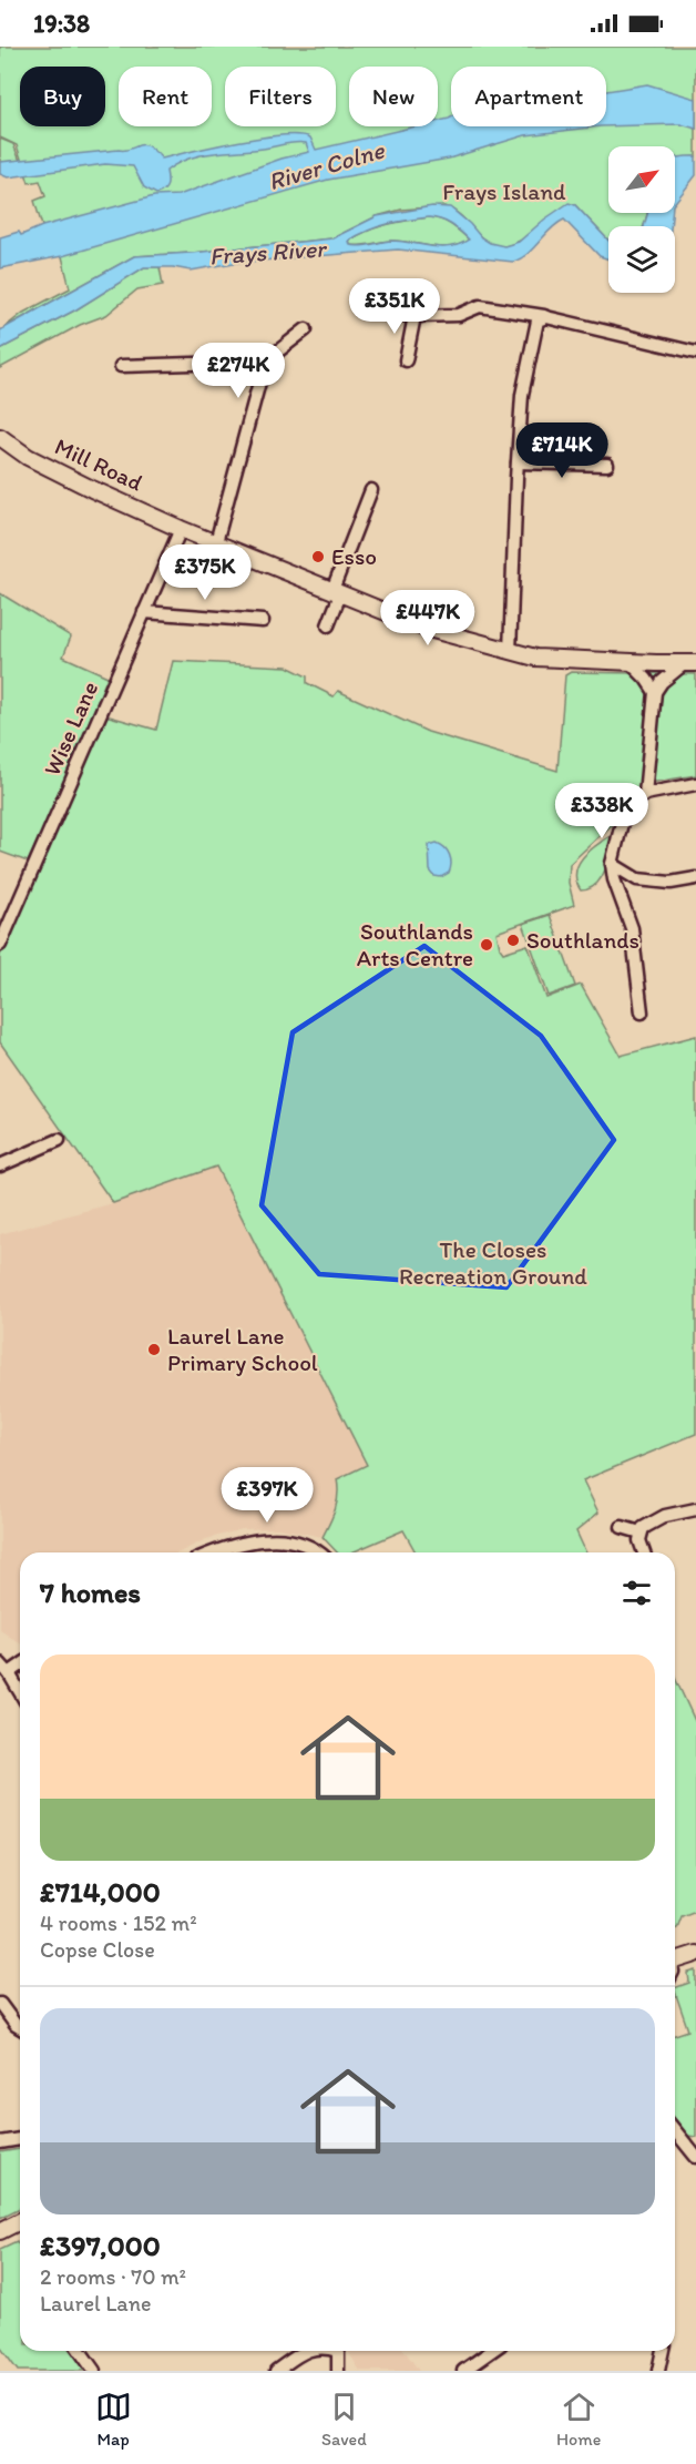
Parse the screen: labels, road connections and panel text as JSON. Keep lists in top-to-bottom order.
{
  "streets": {
    "street": ["Mill Road", "Wise Lane"]
  },
  "crossings": [
    ["Mill Road", "Wise Lane"]
  ],
  "water": ["River Colne", "Frays River"],
  "parks": ["Frays Island", "The Closes Recreation Ground"],
  "places": [
    "Esso",
    "Southlands",
    "Southlands Arts Centre",
    "Laurel Lane Primary School"
  ],
  "north": "top right",
  "page": {
    "status": "19:38",
    "chip": [
      "Buy",
      "Rent",
      "Filters",
      "New",
      "Apartment"
    ],
    "price": [
      "£351K",
      "£274K",
      "£714K",
      "£375K",
      "£447K",
      "£338K",
      "£397K"
    ],
    "heading": "7 homes",
    "list": [
      {
        "name": "£714,000",
        "note": "4 rooms · 152 m² · Copse Close"
      },
      {
        "name": "£397,000",
        "note": "2 rooms · 70 m² · Laurel Lane"
      }
    ],
    "tabs": ["Map", "Saved", "Home"]
  }
}
